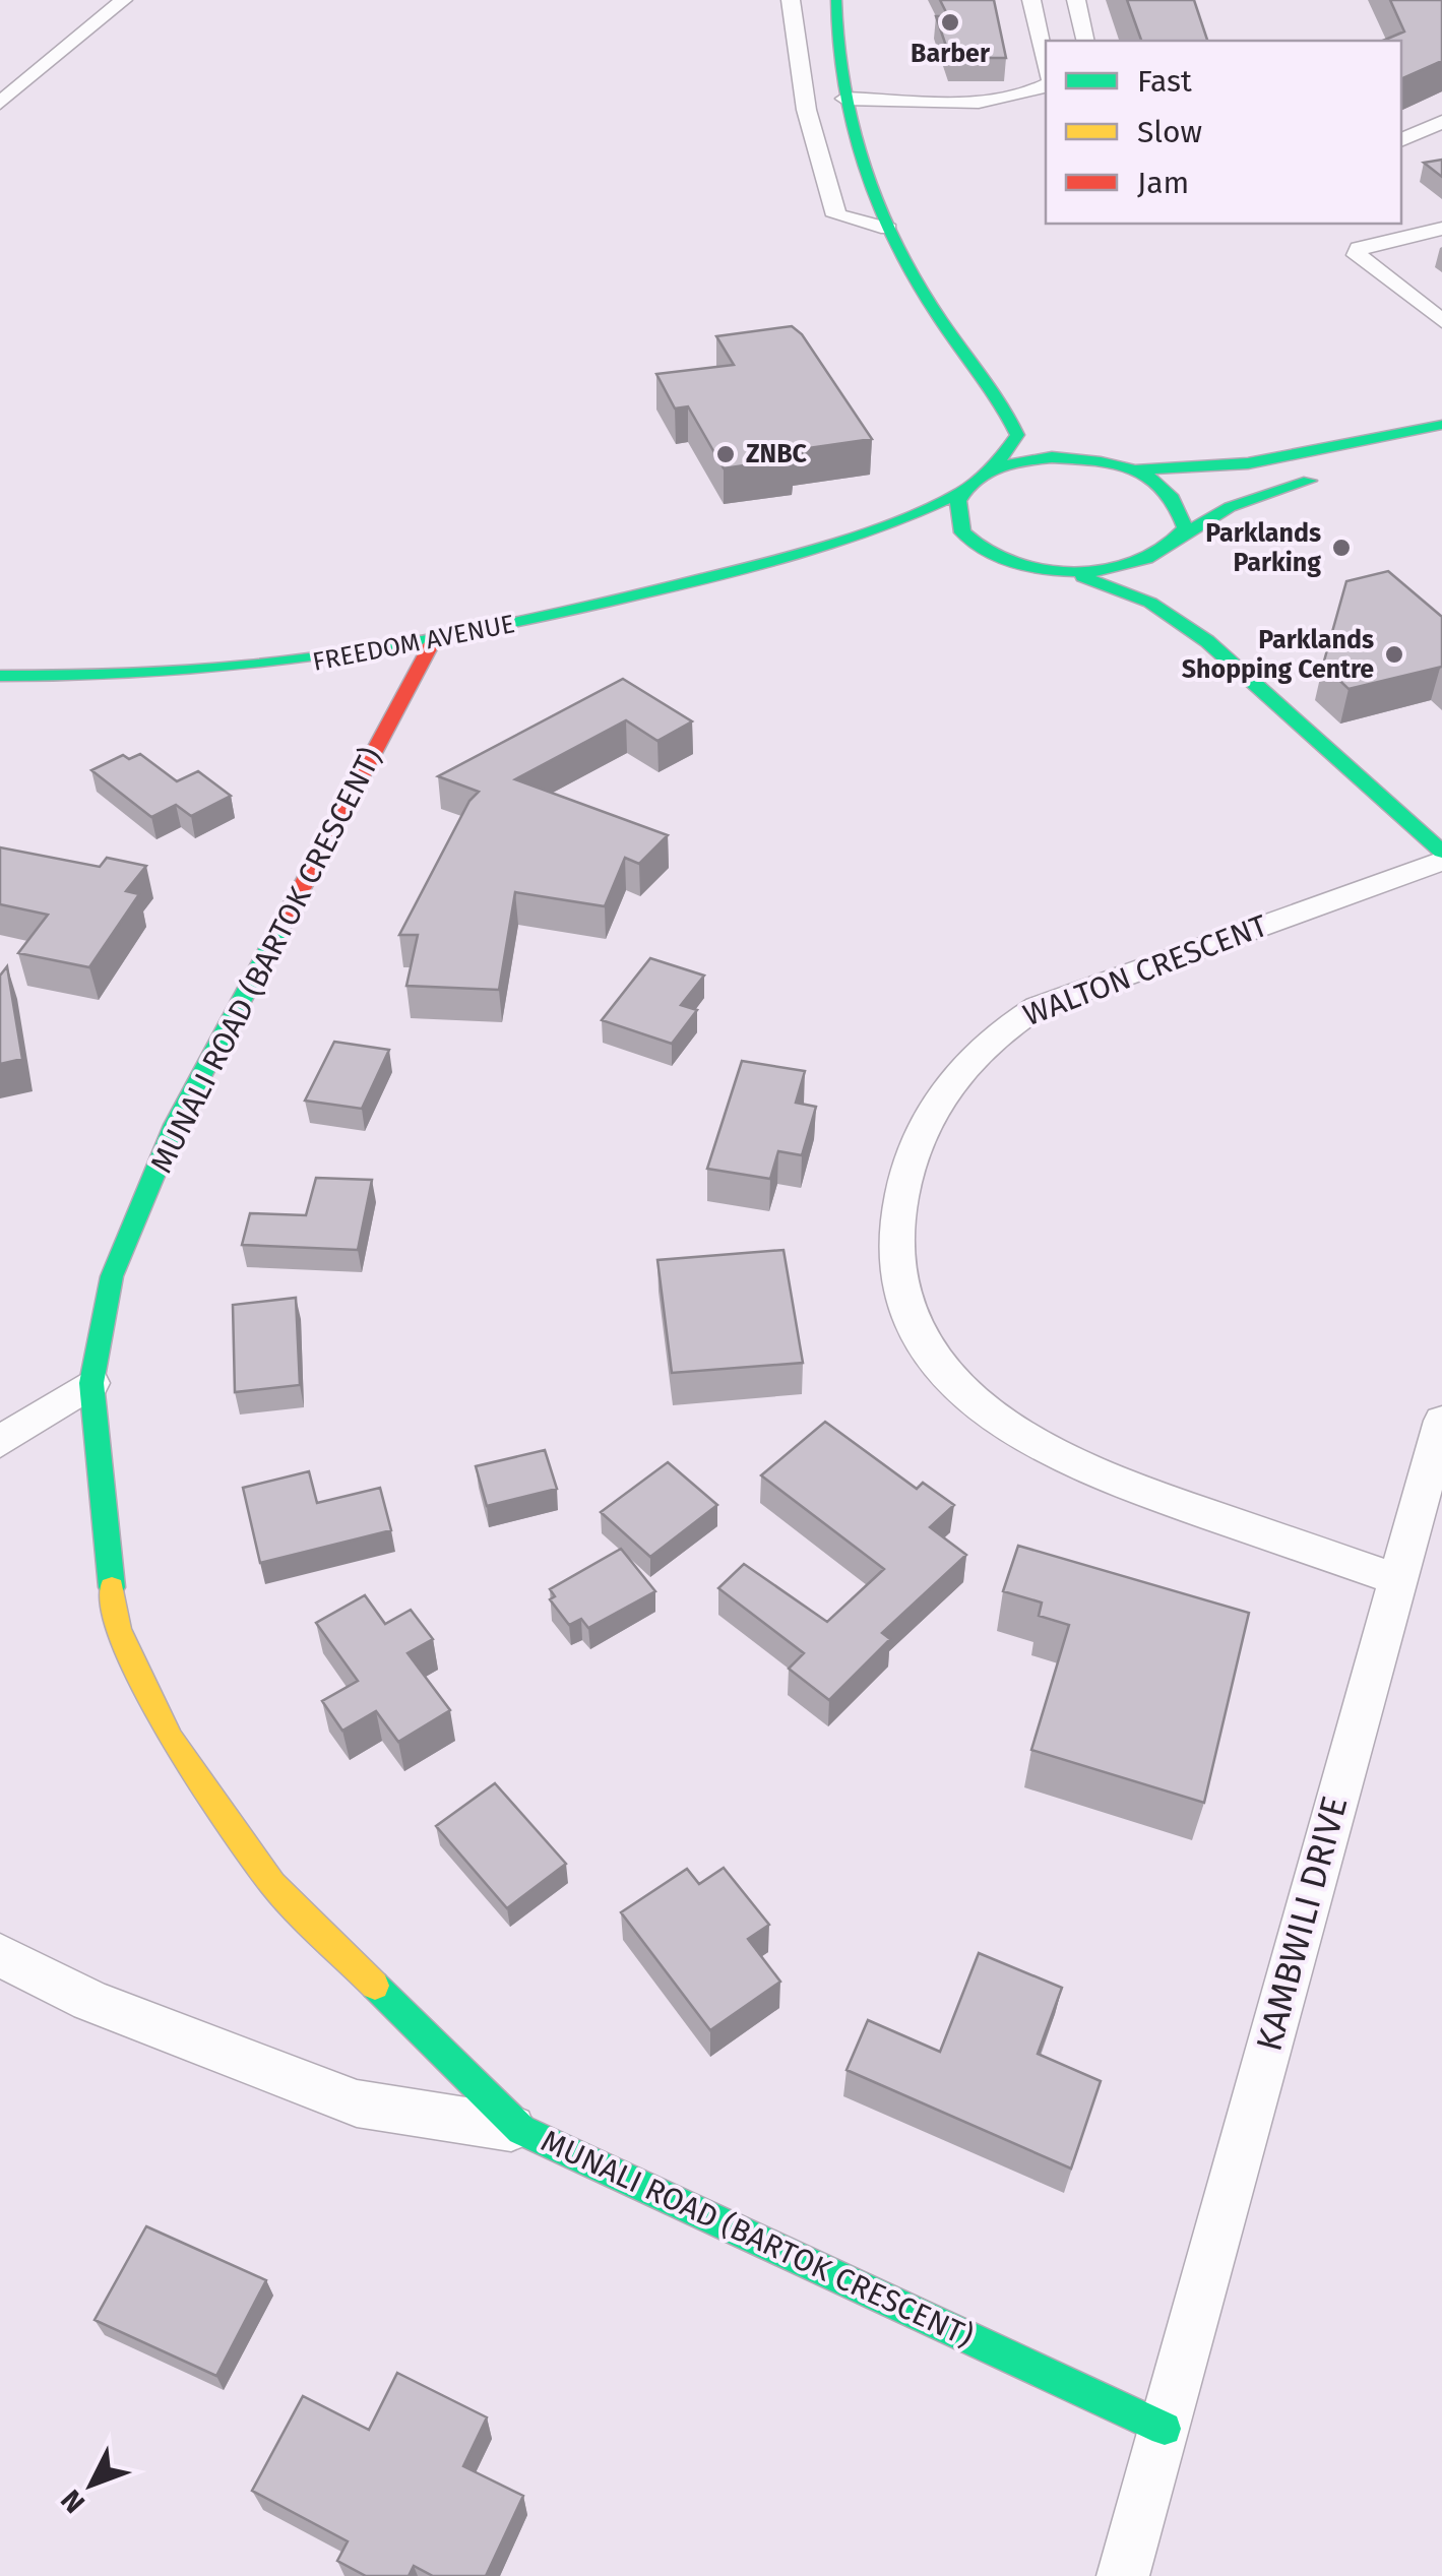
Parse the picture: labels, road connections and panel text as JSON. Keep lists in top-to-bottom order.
{
  "streets": {
    "main road": ["FREEDOM AVENUE", "MUNALI ROAD (BARTOK CRESCENT)"],
    "street": ["WALTON CRESCENT", "KAMBWILI DRIVE"]
  },
  "crossings": [
    ["FREEDOM AVENUE", "MUNALI ROAD (BARTOK CRESCENT)"],
    ["MUNALI ROAD (BARTOK CRESCENT)", "KAMBWILI DRIVE"],
    ["WALTON CRESCENT", "KAMBWILI DRIVE"]
  ],
  "places": [
    "Barber",
    "ZNBC",
    "Parklands Parking",
    "Parklands Shopping Centre"
  ],
  "legend": ["Fast", "Slow", "Jam"],
  "north": "bottom left"
}
